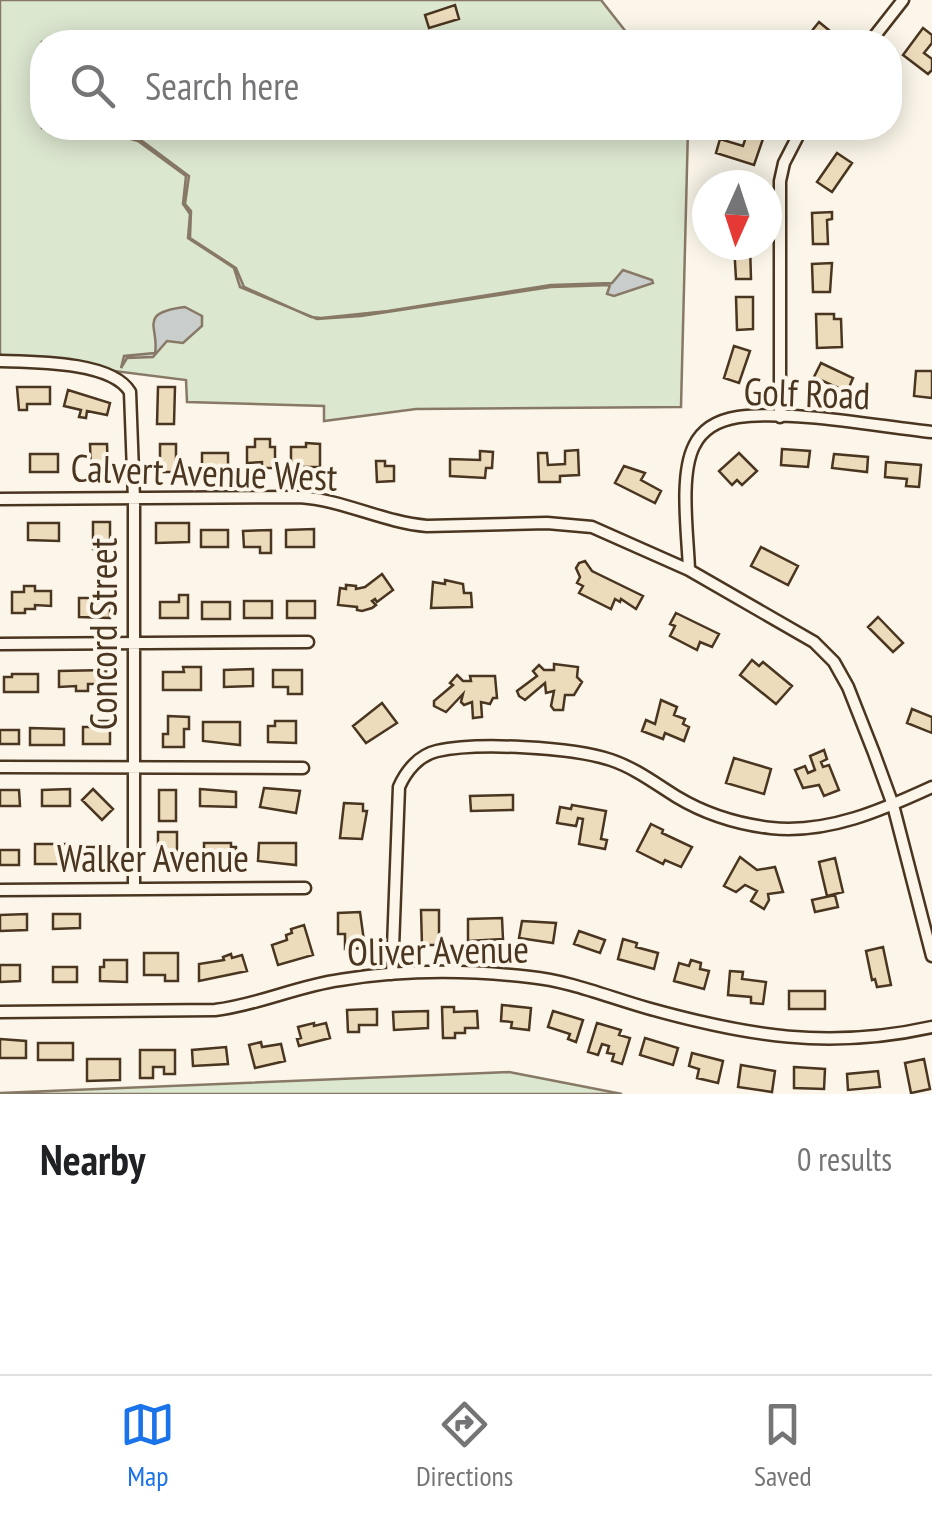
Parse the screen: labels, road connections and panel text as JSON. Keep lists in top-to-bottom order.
{
  "streets": {
    "street": [
      "Golf Road",
      "Calvert Avenue West",
      "Concord Street",
      "Walker Avenue",
      "Oliver Avenue"
    ]
  },
  "crossings": [
    ["Golf Road", "Calvert Avenue West"],
    ["Calvert Avenue West", "Concord Street"],
    ["Concord Street", "Walker Avenue"]
  ],
  "north": "bottom",
  "page": {
    "search": "Search here",
    "heading": ["Nearby", "0 results"],
    "nav": ["Map", "Directions", "Saved"]
  }
}
